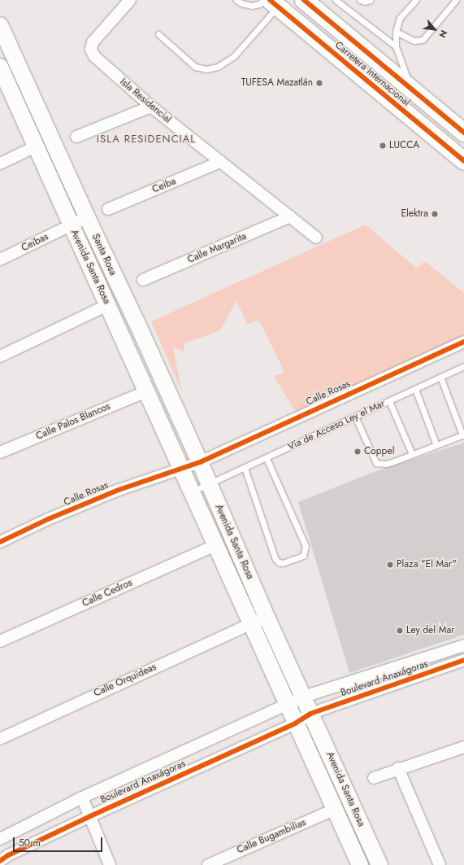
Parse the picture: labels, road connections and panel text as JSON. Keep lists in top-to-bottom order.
{
  "streets": {
    "main road": ["Carretera Internacional", "Santa Rosa", "Avenida Santa Rosa"],
    "street": [
      "Isla Residencial",
      "Ceiba",
      "Ceibas",
      "Calle Margarita",
      "Calle Rosas",
      "Calle Palos Blancos",
      "Calle Cedros",
      "Boulevard Anaxágoras",
      "Calle Orquídeas",
      "Calle Bugambilias"
    ],
    "lane": ["Vía de Acceso Ley el Mar"]
  },
  "crossings": [
    ["Isla Residencial", "Ceiba"],
    ["Isla Residencial", "Calle Margarita"],
    ["Ceibas", "Santa Rosa"],
    ["Ceibas", "Avenida Santa Rosa"],
    ["Santa Rosa", "Avenida Santa Rosa"],
    ["Santa Rosa", "Calle Rosas"],
    ["Santa Rosa", "Vía de Acceso Ley el Mar"],
    ["Avenida Santa Rosa", "Calle Rosas"],
    ["Avenida Santa Rosa", "Calle Palos Blancos"],
    ["Avenida Santa Rosa", "Vía de Acceso Ley el Mar"],
    ["Avenida Santa Rosa", "Calle Cedros"],
    ["Avenida Santa Rosa", "Boulevard Anaxágoras"],
    ["Avenida Santa Rosa", "Calle Orquídeas"],
    ["Avenida Santa Rosa", "Calle Bugambilias"]
  ],
  "districts": ["ISLA RESIDENCIAL"],
  "places": [
    "TUFESA Mazatlán",
    "LUCCA",
    "Elektra",
    "Coppel",
    "Plaza \"El Mar\"",
    "Ley del Mar"
  ],
  "scale_bar": "50 m",
  "north": "bottom right"
}
